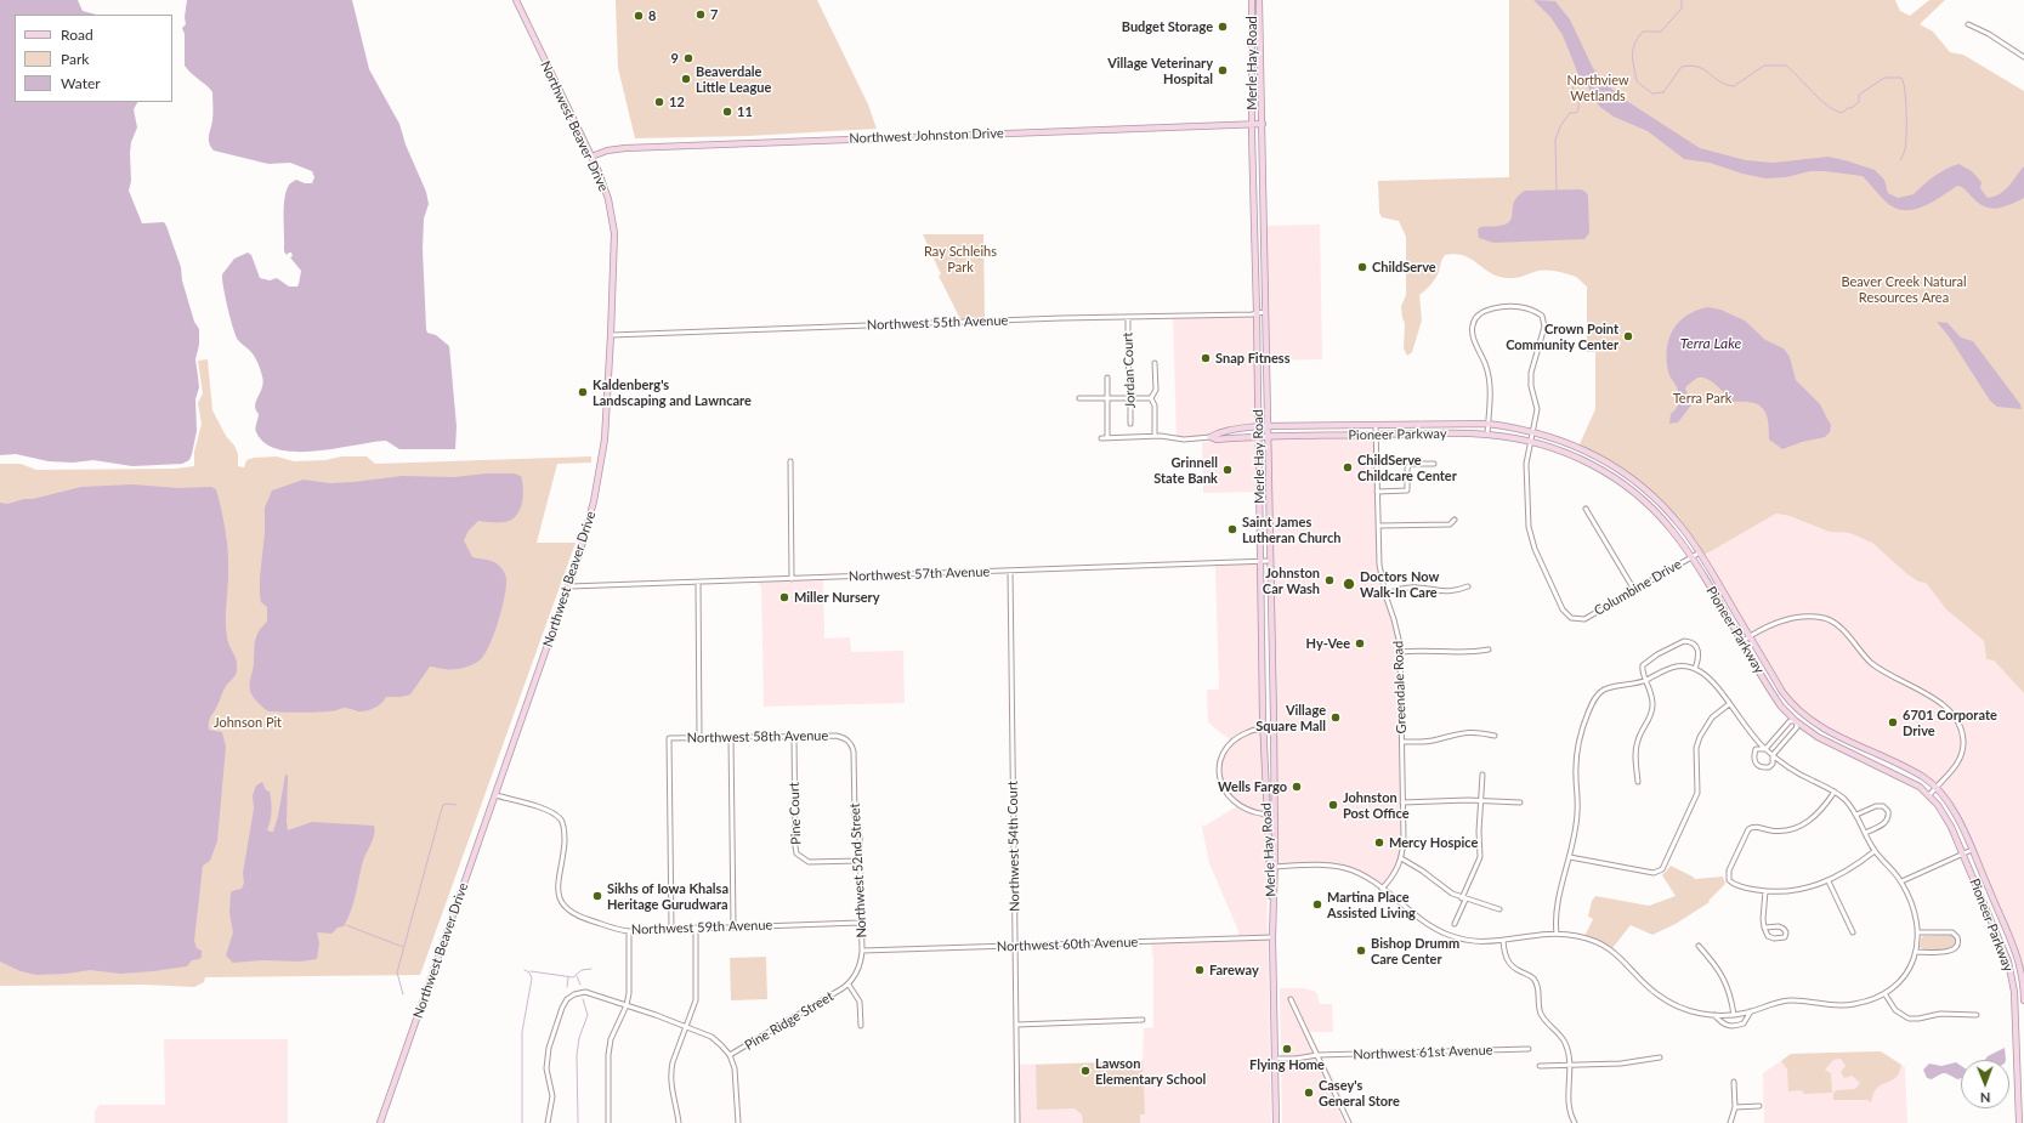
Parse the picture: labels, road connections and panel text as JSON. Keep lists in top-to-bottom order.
{
  "streets": {
    "main road": [
      "Merle Hay Road",
      "Northwest Beaver Drive",
      "Northwest Johnston Drive",
      "Pioneer Parkway"
    ],
    "street": [
      "Northwest 55th Avenue",
      "Jordan Court",
      "Northwest 57th Avenue",
      "Columbine Drive",
      "Greendale Road",
      "Northwest 58th Avenue",
      "Pine Court",
      "Northwest 54th Court",
      "Northwest 52nd Street",
      "Northwest 59th Avenue",
      "Northwest 60th Avenue",
      "Pine Ridge Street",
      "Northwest 61st Avenue"
    ]
  },
  "crossings": [
    ["Merle Hay Road", "Northwest Johnston Drive"],
    ["Merle Hay Road", "Northwest 55th Avenue"],
    ["Merle Hay Road", "Pioneer Parkway"],
    ["Merle Hay Road", "Northwest 57th Avenue"],
    ["Merle Hay Road", "Northwest 60th Avenue"],
    ["Merle Hay Road", "Northwest 61st Avenue"],
    ["Northwest Beaver Drive", "Northwest Johnston Drive"],
    ["Northwest Beaver Drive", "Northwest 55th Avenue"],
    ["Northwest Beaver Drive", "Northwest 57th Avenue"],
    ["Northwest Beaver Drive", "Northwest 59th Avenue"],
    ["Northwest 55th Avenue", "Jordan Court"],
    ["Pioneer Parkway", "Columbine Drive"],
    ["Pioneer Parkway", "Greendale Road"],
    ["Northwest 57th Avenue", "Northwest 54th Court"],
    ["Northwest 58th Avenue", "Pine Court"],
    ["Northwest 58th Avenue", "Northwest 52nd Street"],
    ["Northwest 58th Avenue", "Northwest 59th Avenue"],
    ["Pine Court", "Northwest 52nd Street"],
    ["Northwest 54th Court", "Northwest 60th Avenue"],
    ["Northwest 52nd Street", "Northwest 59th Avenue"],
    ["Northwest 52nd Street", "Northwest 60th Avenue"],
    ["Northwest 52nd Street", "Pine Ridge Street"]
  ],
  "water": ["Terra Lake"],
  "parks": [
    "Northview Wetlands",
    "Ray Schleihs Park",
    "Beaver Creek Natural Resources Area",
    "Terra Park",
    "Johnson Pit"
  ],
  "places": [
    "7",
    "8",
    "Budget Storage",
    "9",
    "Village Veterinary Hospital",
    "Beaverdale Little League",
    "12",
    "11",
    "ChildServe",
    "Crown Point Community Center",
    "Snap Fitness",
    "Kaldenberg's Landscaping and Lawncare",
    "ChildServe Childcare Center",
    "Grinnell State Bank",
    "Saint James Lutheran Church",
    "Johnston Car Wash",
    "Doctors Now Walk-In Care",
    "Miller Nursery",
    "Hy-Vee",
    "Village Square Mall",
    "6701 Corporate Drive",
    "Wells Fargo",
    "Johnston Post Office",
    "Mercy Hospice",
    "Sikhs of Iowa Khalsa Heritage Gurudwara",
    "Martina Place Assisted Living",
    "Bishop Drumm Care Center",
    "Fareway",
    "Flying Home",
    "Lawson Elementary School",
    "Casey's General Store"
  ],
  "legend": ["Road", "Park", "Water"],
  "north": "bottom"
}
